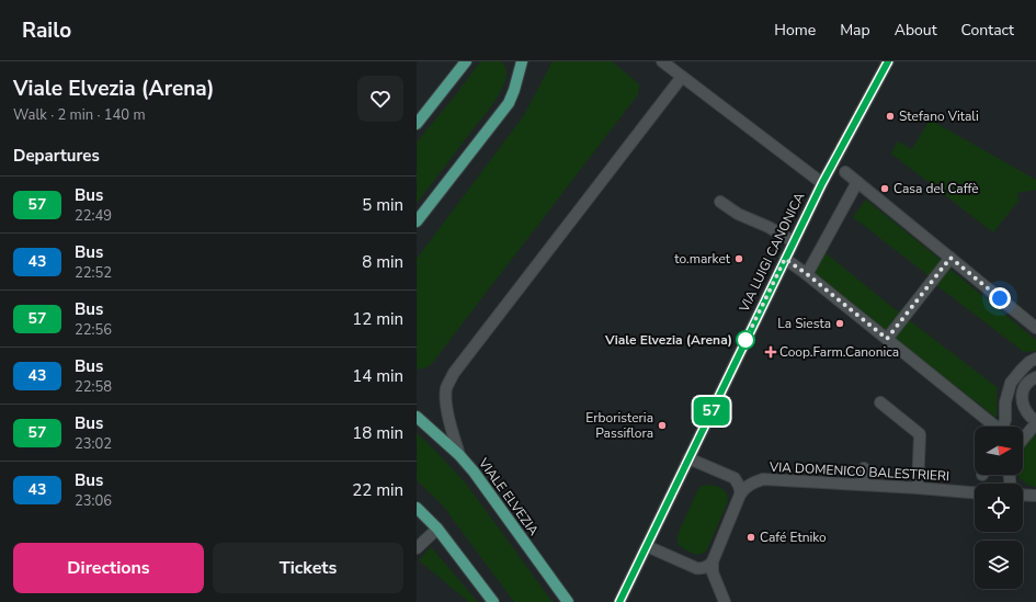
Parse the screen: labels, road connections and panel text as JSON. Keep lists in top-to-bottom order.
{
  "streets": {
    "main road": ["VIALE ELVEZIA"],
    "street": ["VIA LUIGI CANONICA", "VIA DOMENICO BALESTRIERI"]
  },
  "places": {
    "other": [
      "Stefano Vitali",
      "Casa del Caffè",
      "to.market",
      "La Siesta",
      "Viale Elvezia (Arena)",
      "Erboristeria Passiflora",
      "Café Etniko"
    ],
    "health": ["Coop.Farm.Canonica"]
  },
  "lines": ["bus line 57"],
  "north": "right",
  "page": {
    "header": "Railo",
    "nav": [
      "Home",
      "Map",
      "About",
      "Contact"
    ],
    "heading": [
      ["Viale Elvezia (Arena)", "Walk · 2 min · 140 m"],
      "Departures"
    ],
    "on_map": "57",
    "list": [
      {
        "mark": "57",
        "name": "Bus",
        "note": "22:49",
        "value": "5 min"
      },
      {
        "mark": "43",
        "name": "Bus",
        "note": "22:52",
        "value": "8 min"
      },
      {
        "mark": "57",
        "name": "Bus",
        "note": "22:56",
        "value": "12 min"
      },
      {
        "mark": "43",
        "name": "Bus",
        "note": "22:58",
        "value": "14 min"
      },
      {
        "mark": "57",
        "name": "Bus",
        "note": "23:02",
        "value": "18 min"
      },
      {
        "mark": "43",
        "name": "Bus",
        "note": "23:06",
        "value": "22 min"
      }
    ],
    "buttons": ["Directions", "Tickets"]
  }
}
